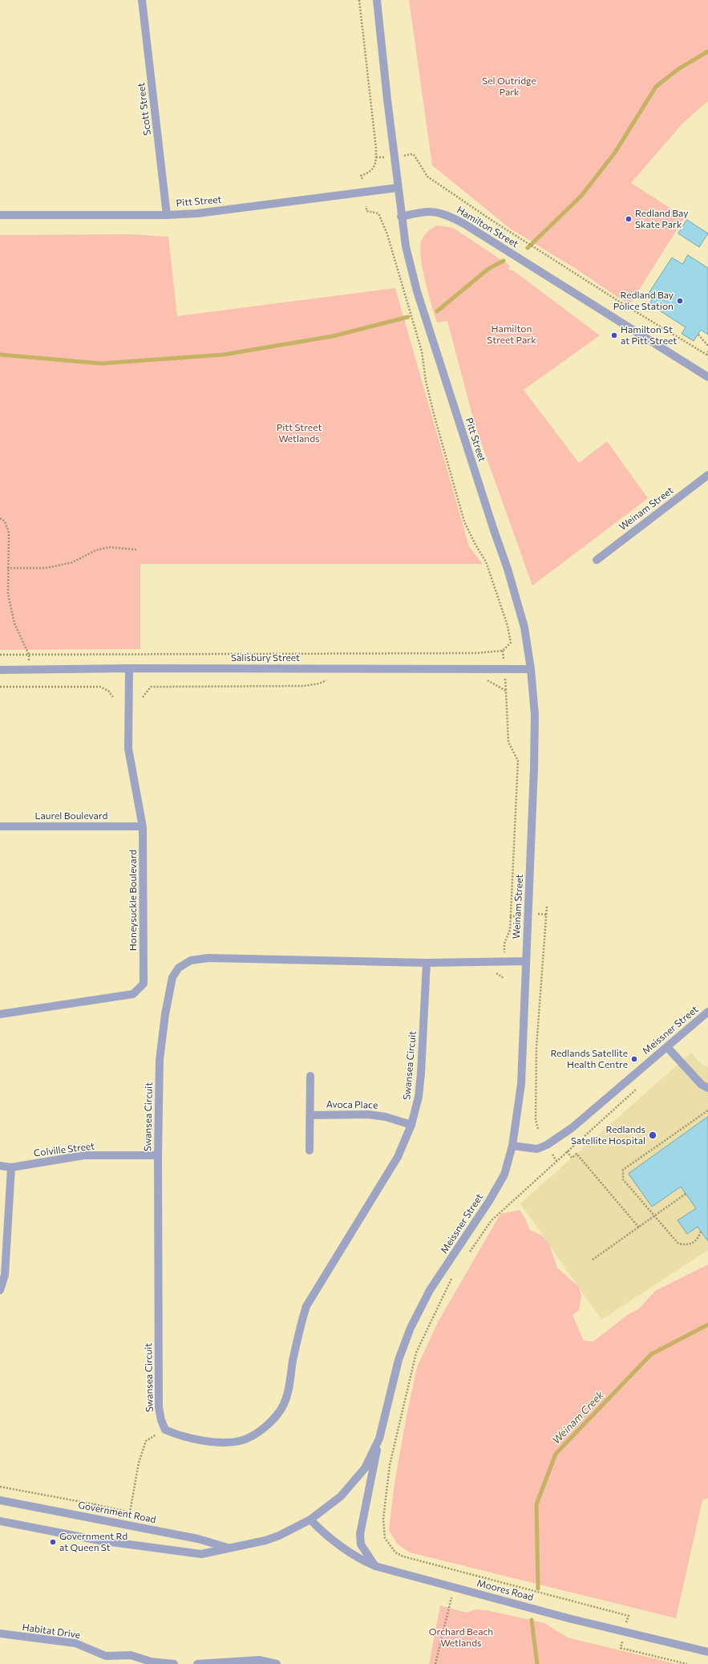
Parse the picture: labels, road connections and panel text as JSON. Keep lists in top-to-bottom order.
{
  "streets": {
    "street": [
      "Scott Street",
      "Pitt Street",
      "Hamilton Street",
      "Weinam Street",
      "Salisbury Street",
      "Laurel Boulevard",
      "Honeysuckle Boulevard",
      "Meissner Street",
      "Swansea Circuit",
      "Avoca Place",
      "Colville Street",
      "Government Road",
      "Moores Road",
      "Habitat Drive"
    ]
  },
  "crossings": [
    ["Scott Street", "Pitt Street"],
    ["Pitt Street", "Hamilton Street"],
    ["Pitt Street", "Weinam Street"],
    ["Pitt Street", "Salisbury Street"],
    ["Weinam Street", "Salisbury Street"],
    ["Weinam Street", "Meissner Street"],
    ["Weinam Street", "Swansea Circuit"],
    ["Salisbury Street", "Honeysuckle Boulevard"],
    ["Laurel Boulevard", "Honeysuckle Boulevard"],
    ["Meissner Street", "Government Road"],
    ["Meissner Street", "Moores Road"],
    ["Swansea Circuit", "Avoca Place"],
    ["Swansea Circuit", "Colville Street"],
    ["Government Road", "Moores Road"]
  ],
  "water": ["Weinam Creek"],
  "parks": [
    "Sel Outridge Park",
    "Hamilton Street Park",
    "Pitt Street Wetlands",
    "Orchard Beach Wetlands"
  ],
  "places": [
    "Redland Bay Skate Park",
    "Redland Bay Police Station",
    "Hamilton St at Pitt Street",
    "Redlands Satellite Health Centre",
    "Redlands Satellite Hospital",
    "Government Rd at Queen St"
  ]
}
